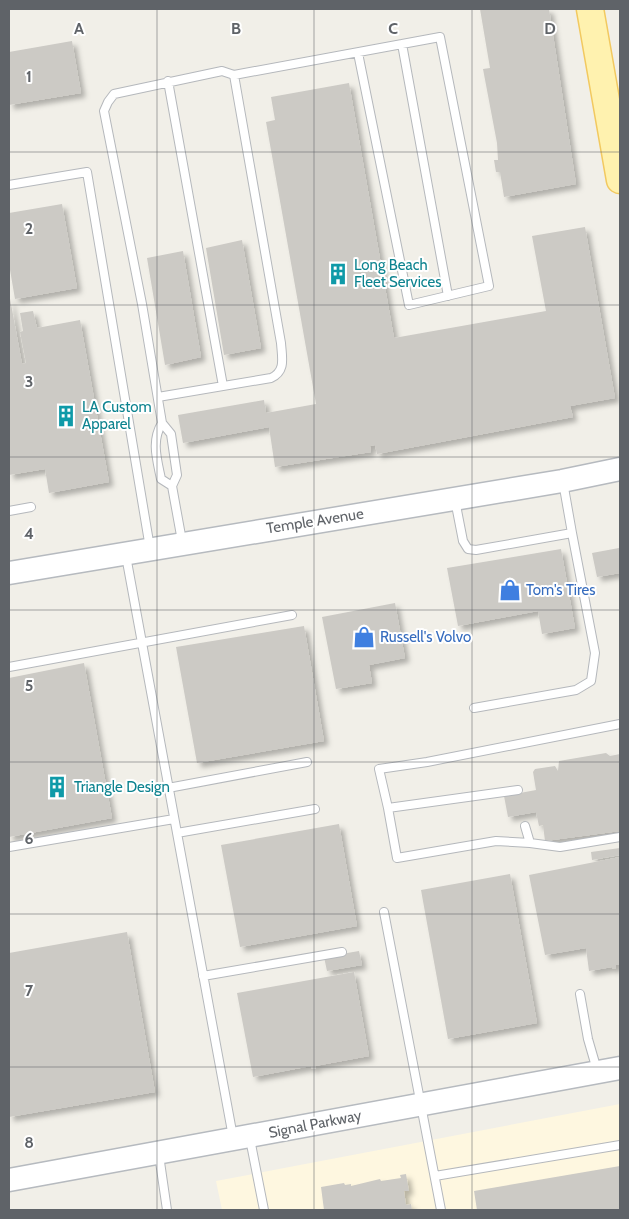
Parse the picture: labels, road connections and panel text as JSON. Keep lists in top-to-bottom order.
{
  "streets": {
    "main road": ["Temple Avenue", "Signal Parkway"]
  },
  "places": {
    "building": ["Long Beach Fleet Services", "LA Custom Apparel", "Triangle Design"],
    "shop": ["Tom's Tires", "Russell's Volvo"]
  },
  "grid": {
    "columns": [
      "A",
      "B",
      "C",
      "D"
    ],
    "rows": [
      "1",
      "2",
      "3",
      "4",
      "5",
      "6",
      "7",
      "8"
    ]
  }
}
